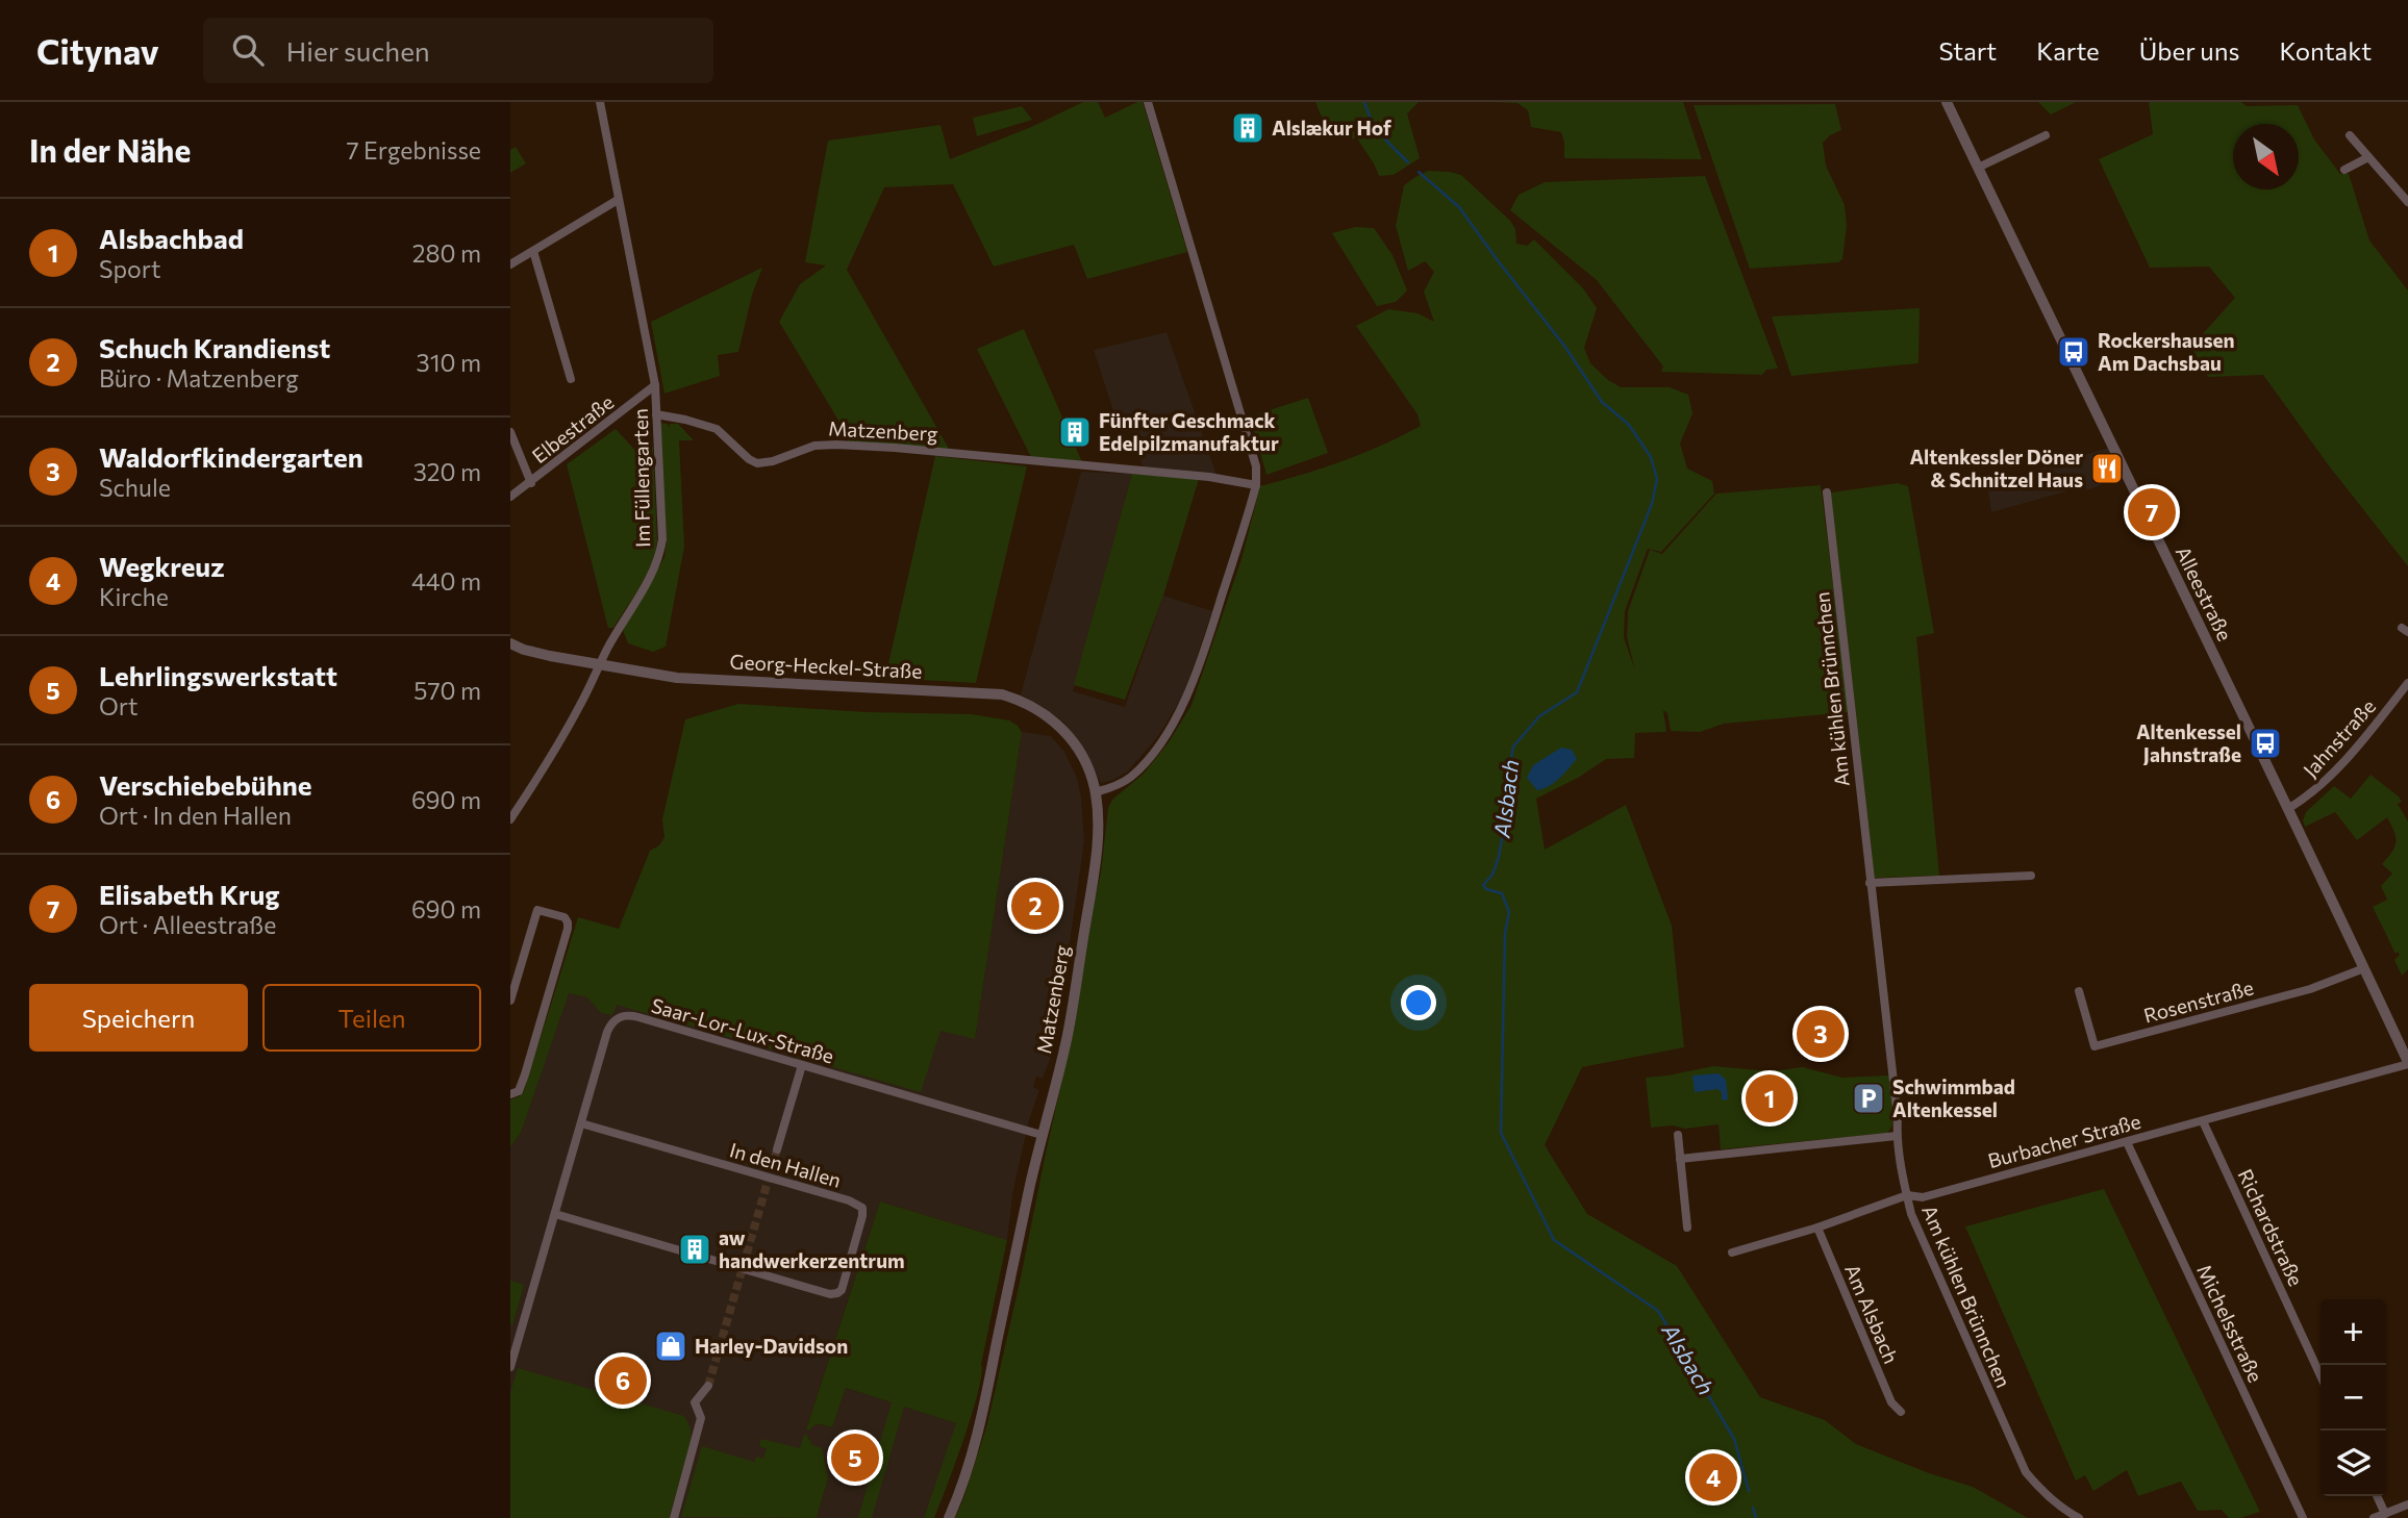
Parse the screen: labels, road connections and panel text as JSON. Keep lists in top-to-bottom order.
{
  "streets": {
    "street": [
      "Elbestraße",
      "Matzenberg",
      "Im Füllengarten",
      "Alleestraße",
      "Georg-Heckel-Straße",
      "Am kühlen Brünnchen",
      "Jahnstraße",
      "Rosenstraße",
      "Saar-Lor-Lux-Straße",
      "Burbacher Straße",
      "In den Hallen",
      "Richardstraße",
      "Am Alsbach",
      "Michelsstraße"
    ]
  },
  "crossings": [
    ["Elbestraße", "Im Füllengarten"],
    ["Matzenberg", "Im Füllengarten"],
    ["Matzenberg", "Georg-Heckel-Straße"],
    ["Matzenberg", "Saar-Lor-Lux-Straße"],
    ["Im Füllengarten", "Georg-Heckel-Straße"],
    ["Alleestraße", "Jahnstraße"],
    ["Alleestraße", "Rosenstraße"],
    ["Alleestraße", "Burbacher Straße"],
    ["Am kühlen Brünnchen", "Burbacher Straße"],
    ["Saar-Lor-Lux-Straße", "In den Hallen"],
    ["Burbacher Straße", "Richardstraße"],
    ["Burbacher Straße", "Am Alsbach"],
    ["Burbacher Straße", "Michelsstraße"]
  ],
  "water": ["Alsbach"],
  "places": {
    "building": ["Alslækur Hof", "Fünfter Geschmack Edelpilzmanufaktur", "aw handwerkerzentrum"],
    "bus stop": ["Rockershausen Am Dachsbau", "Altenkessel Jahnstraße"],
    "restaurant": ["Altenkessler Döner & Schnitzel Haus"],
    "parking": ["Schwimmbad Altenkessel"],
    "shop": ["Harley-Davidson"]
  },
  "north": "bottom right",
  "page": {
    "header": "Citynav",
    "search": "Hier suchen",
    "nav": [
      "Start",
      "Karte",
      "Über uns",
      "Kontakt"
    ],
    "heading": ["In der Nähe", "7 Ergebnisse"],
    "list": [
      {
        "mark": "1",
        "name": "Alsbachbad",
        "note": "Sport",
        "value": "280 m"
      },
      {
        "mark": "2",
        "name": "Schuch Krandienst",
        "note": "Büro · Matzenberg",
        "value": "310 m"
      },
      {
        "mark": "3",
        "name": "Waldorfkindergarten",
        "note": "Schule",
        "value": "320 m"
      },
      {
        "mark": "4",
        "name": "Wegkreuz",
        "note": "Kirche",
        "value": "440 m"
      },
      {
        "mark": "5",
        "name": "Lehrlingswerkstatt",
        "note": "Ort",
        "value": "570 m"
      },
      {
        "mark": "6",
        "name": "Verschiebebühne",
        "note": "Ort · In den Hallen",
        "value": "690 m"
      },
      {
        "mark": "7",
        "name": "Elisabeth Krug",
        "note": "Ort · Alleestraße",
        "value": "690 m"
      }
    ],
    "pins": [
      "7",
      "2",
      "3",
      "1",
      "6",
      "5",
      "4"
    ],
    "buttons": ["Speichern", "Teilen"],
    "map_buttons": ["+", "−"]
  }
}
